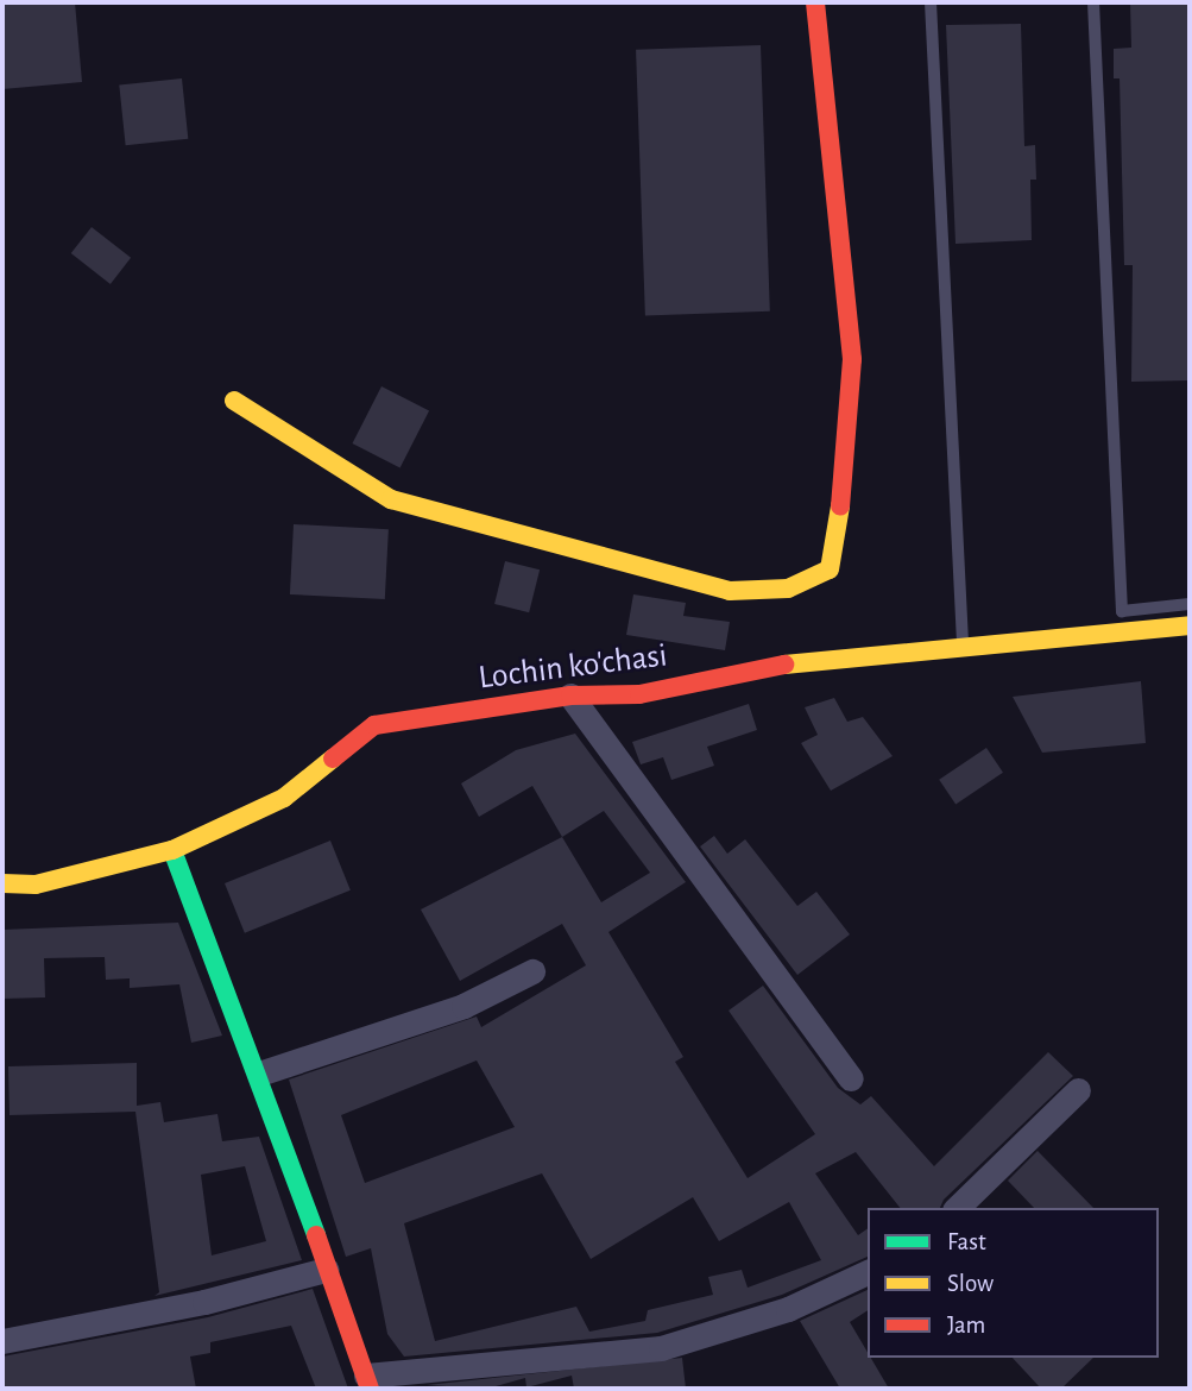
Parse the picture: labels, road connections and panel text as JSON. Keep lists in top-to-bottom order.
{
  "streets": {
    "street": ["Lochin ko'chasi"]
  },
  "legend": ["Fast", "Slow", "Jam"]
}
